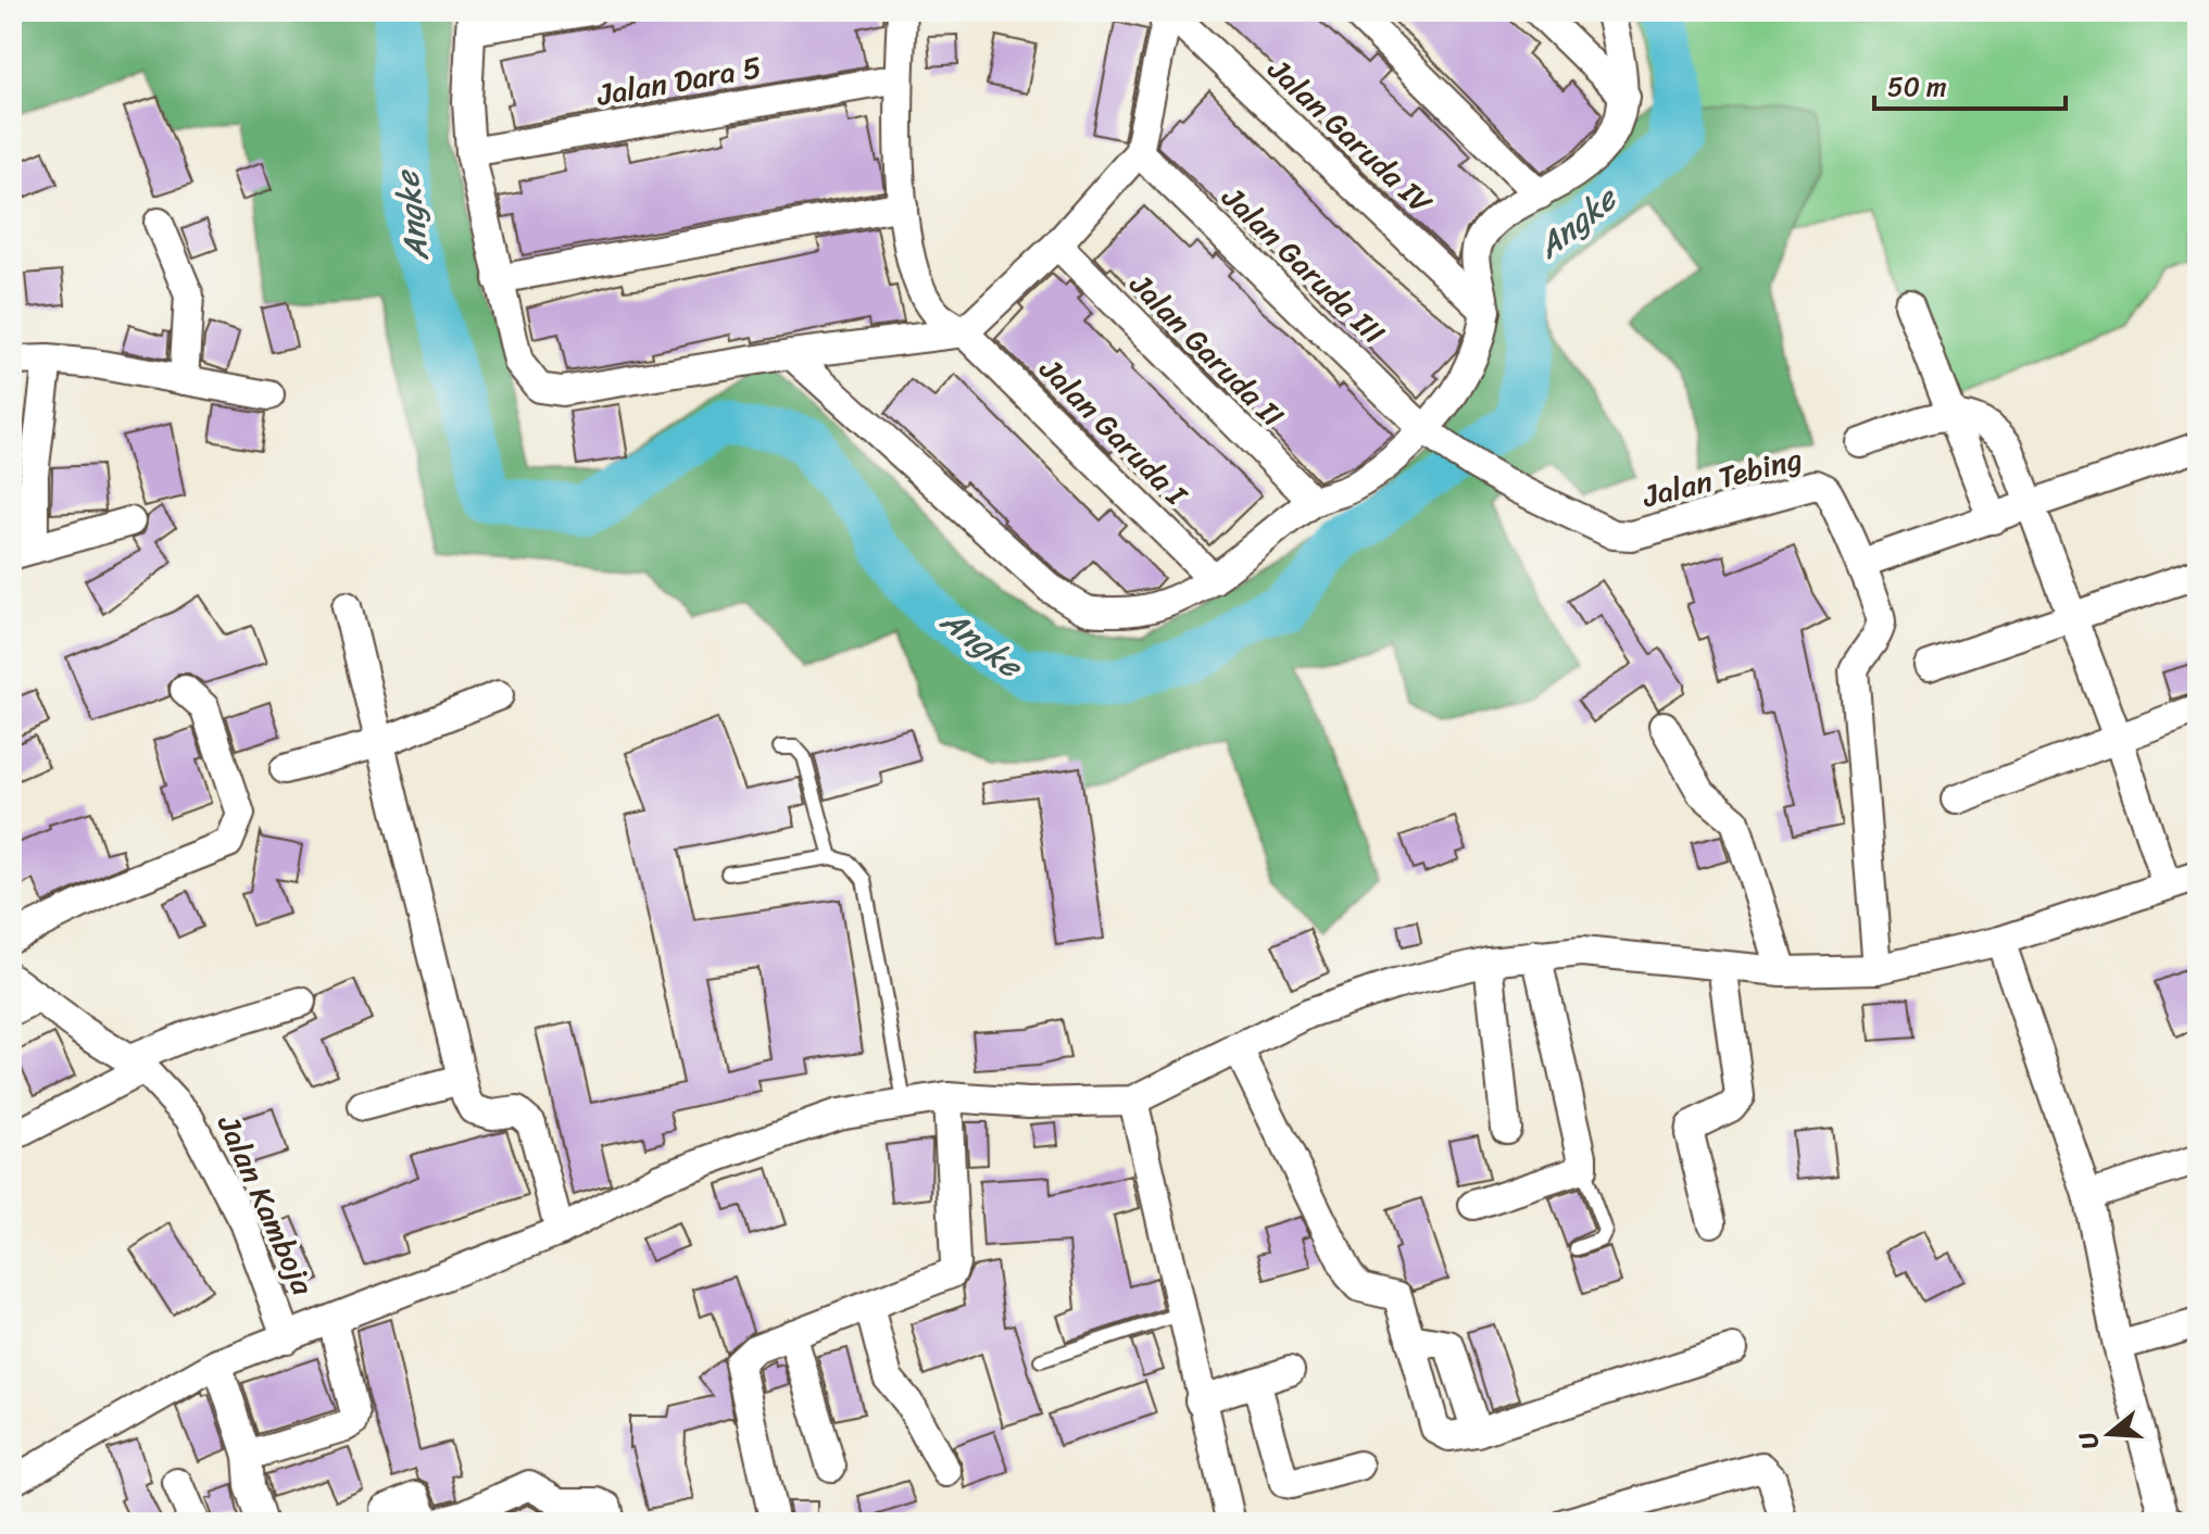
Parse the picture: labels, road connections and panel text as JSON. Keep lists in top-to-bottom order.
{
  "streets": {
    "street": [
      "Jalan Dara 5",
      "Jalan Garuda IV",
      "Jalan Garuda III",
      "Jalan Garuda II",
      "Jalan Garuda I",
      "Jalan Tebing",
      "Jalan Kamboja"
    ]
  },
  "crossings": [
    ["Jalan Dara 5", "Jalan Garuda I"],
    ["Jalan Garuda III", "Jalan Tebing"]
  ],
  "water": ["Angke"],
  "scale_bar": "50 m",
  "north": "left"
}
